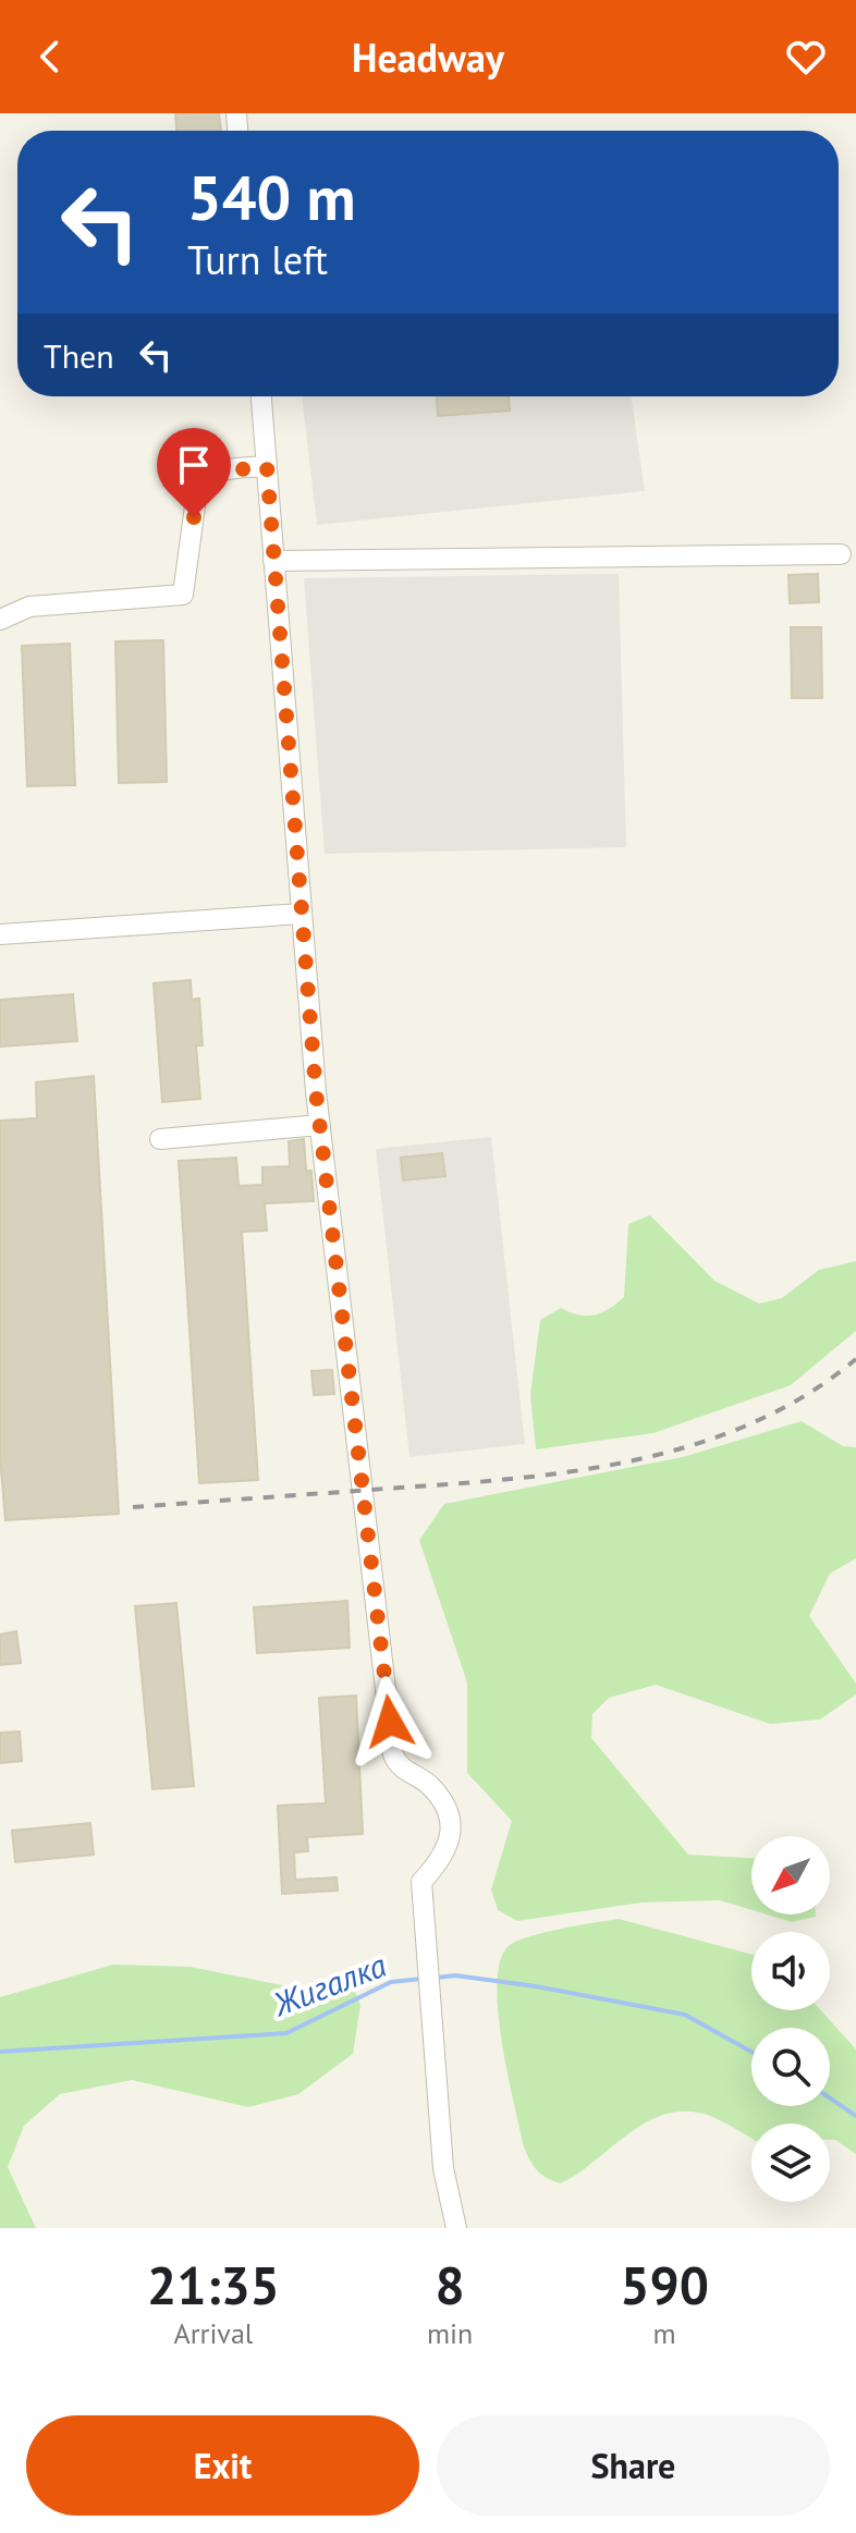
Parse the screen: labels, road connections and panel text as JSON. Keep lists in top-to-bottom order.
{
  "water": ["Жигалка"],
  "north": "bottom left",
  "page": {
    "header": "Headway",
    "turn": ["540 m", "Turn left"],
    "then": "Then",
    "eta": [
      "21:35",
      "Arrival",
      "8",
      "min",
      "590",
      "m"
    ],
    "buttons": ["Exit", "Share"]
  }
}
